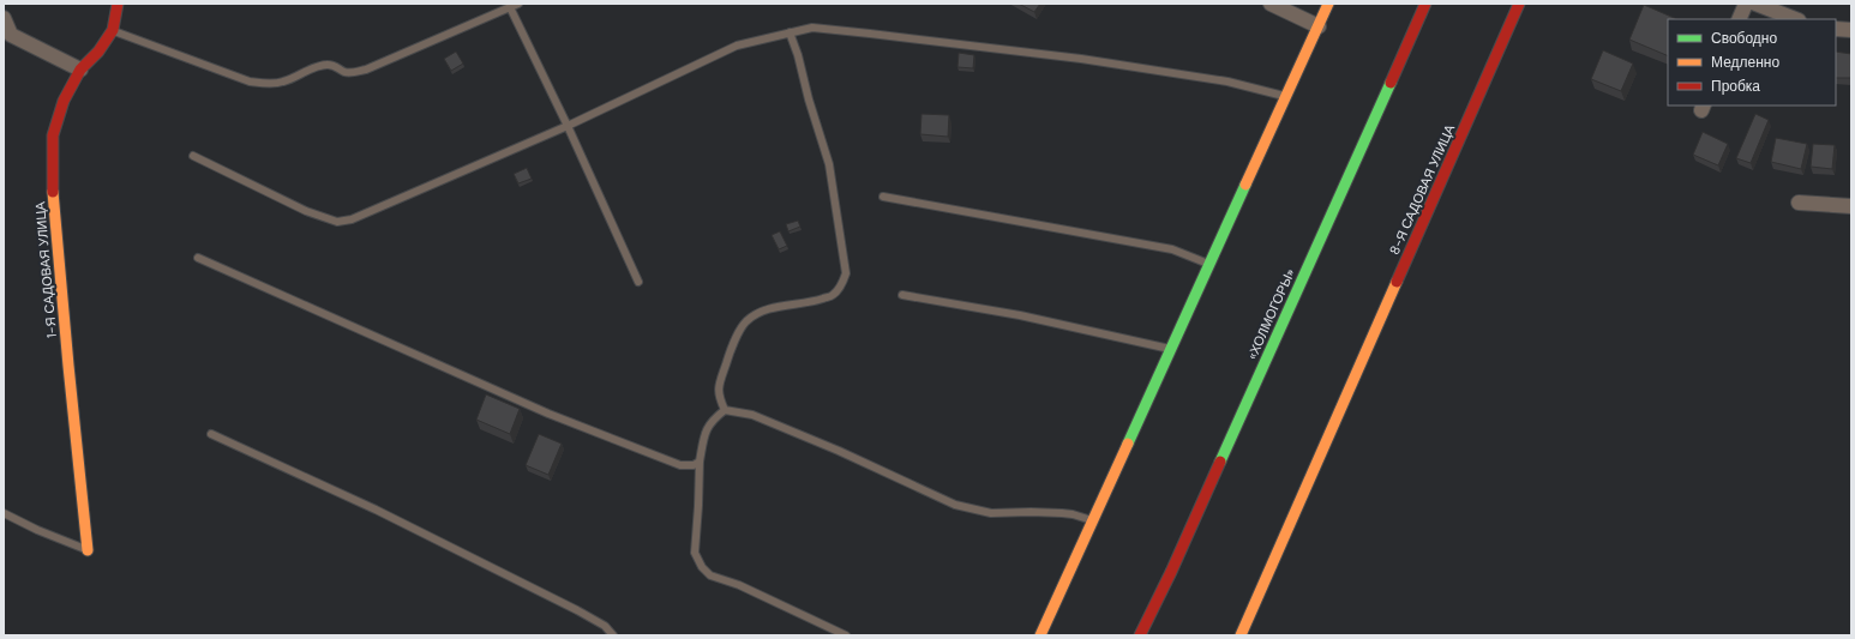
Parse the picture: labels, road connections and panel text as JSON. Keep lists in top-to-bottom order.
{
  "streets": {
    "main road": ["8-Я САДОВАЯ УЛИЦА", "1-Я САДОВАЯ УЛИЦА", "«ХОЛМОГОРЫ»"]
  },
  "legend": ["Свободно", "Медленно", "Пробка"]
}
